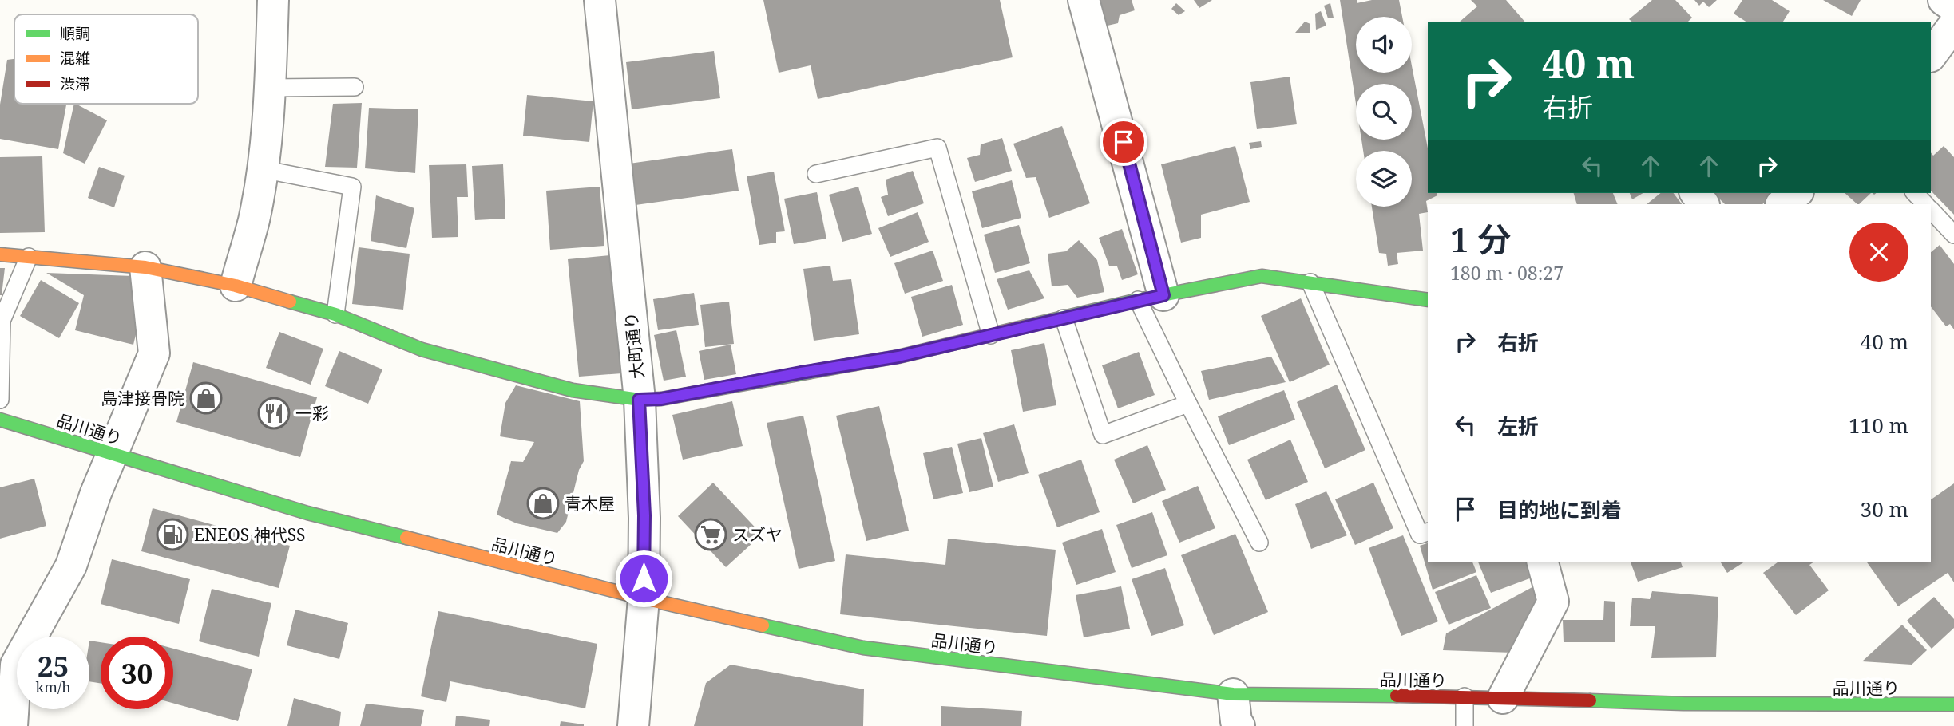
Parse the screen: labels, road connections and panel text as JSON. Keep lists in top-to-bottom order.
{
  "streets": {
    "street": ["大町通り", "品川通り"]
  },
  "crossings": [
    ["大町通り", "品川通り"]
  ],
  "places": {
    "shop": ["島津接骨院", "青木屋"],
    "restaurant": ["一彩"],
    "fuel station": ["ENEOS 神代SS"],
    "supermarket": ["スズヤ"]
  },
  "legend": ["順調", "混雑", "渋滞"],
  "page": {
    "turn": ["40 m", "右折"],
    "heading": ["1 分", "180 m · 08:27"],
    "list": [
      {
        "name": "右折",
        "value": "40 m"
      },
      {
        "name": "左折",
        "value": "110 m"
      },
      {
        "name": "目的地に到着",
        "value": "30 m"
      }
    ],
    "speed": "25 km/h",
    "limit": "30"
  }
}
